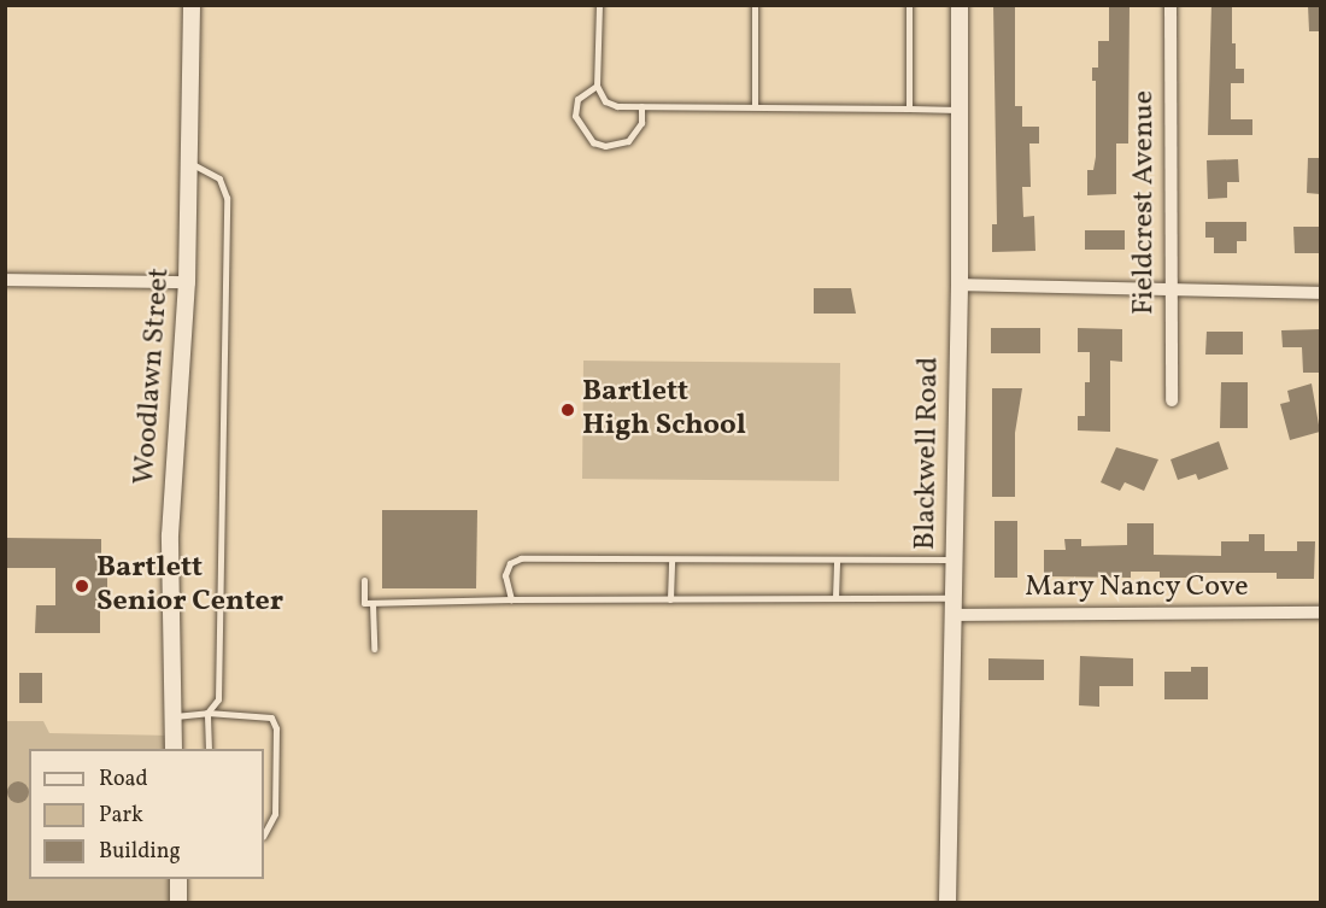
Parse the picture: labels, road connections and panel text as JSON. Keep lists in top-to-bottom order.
{
  "streets": {
    "street": [
      "Fieldcrest Avenue",
      "Woodlawn Street",
      "Blackwell Road",
      "Mary Nancy Cove"
    ]
  },
  "crossings": [
    ["Blackwell Road", "Mary Nancy Cove"]
  ],
  "places": ["Bartlett High School", "Bartlett Senior Center"],
  "legend": ["Road", "Park", "Building"]
}
